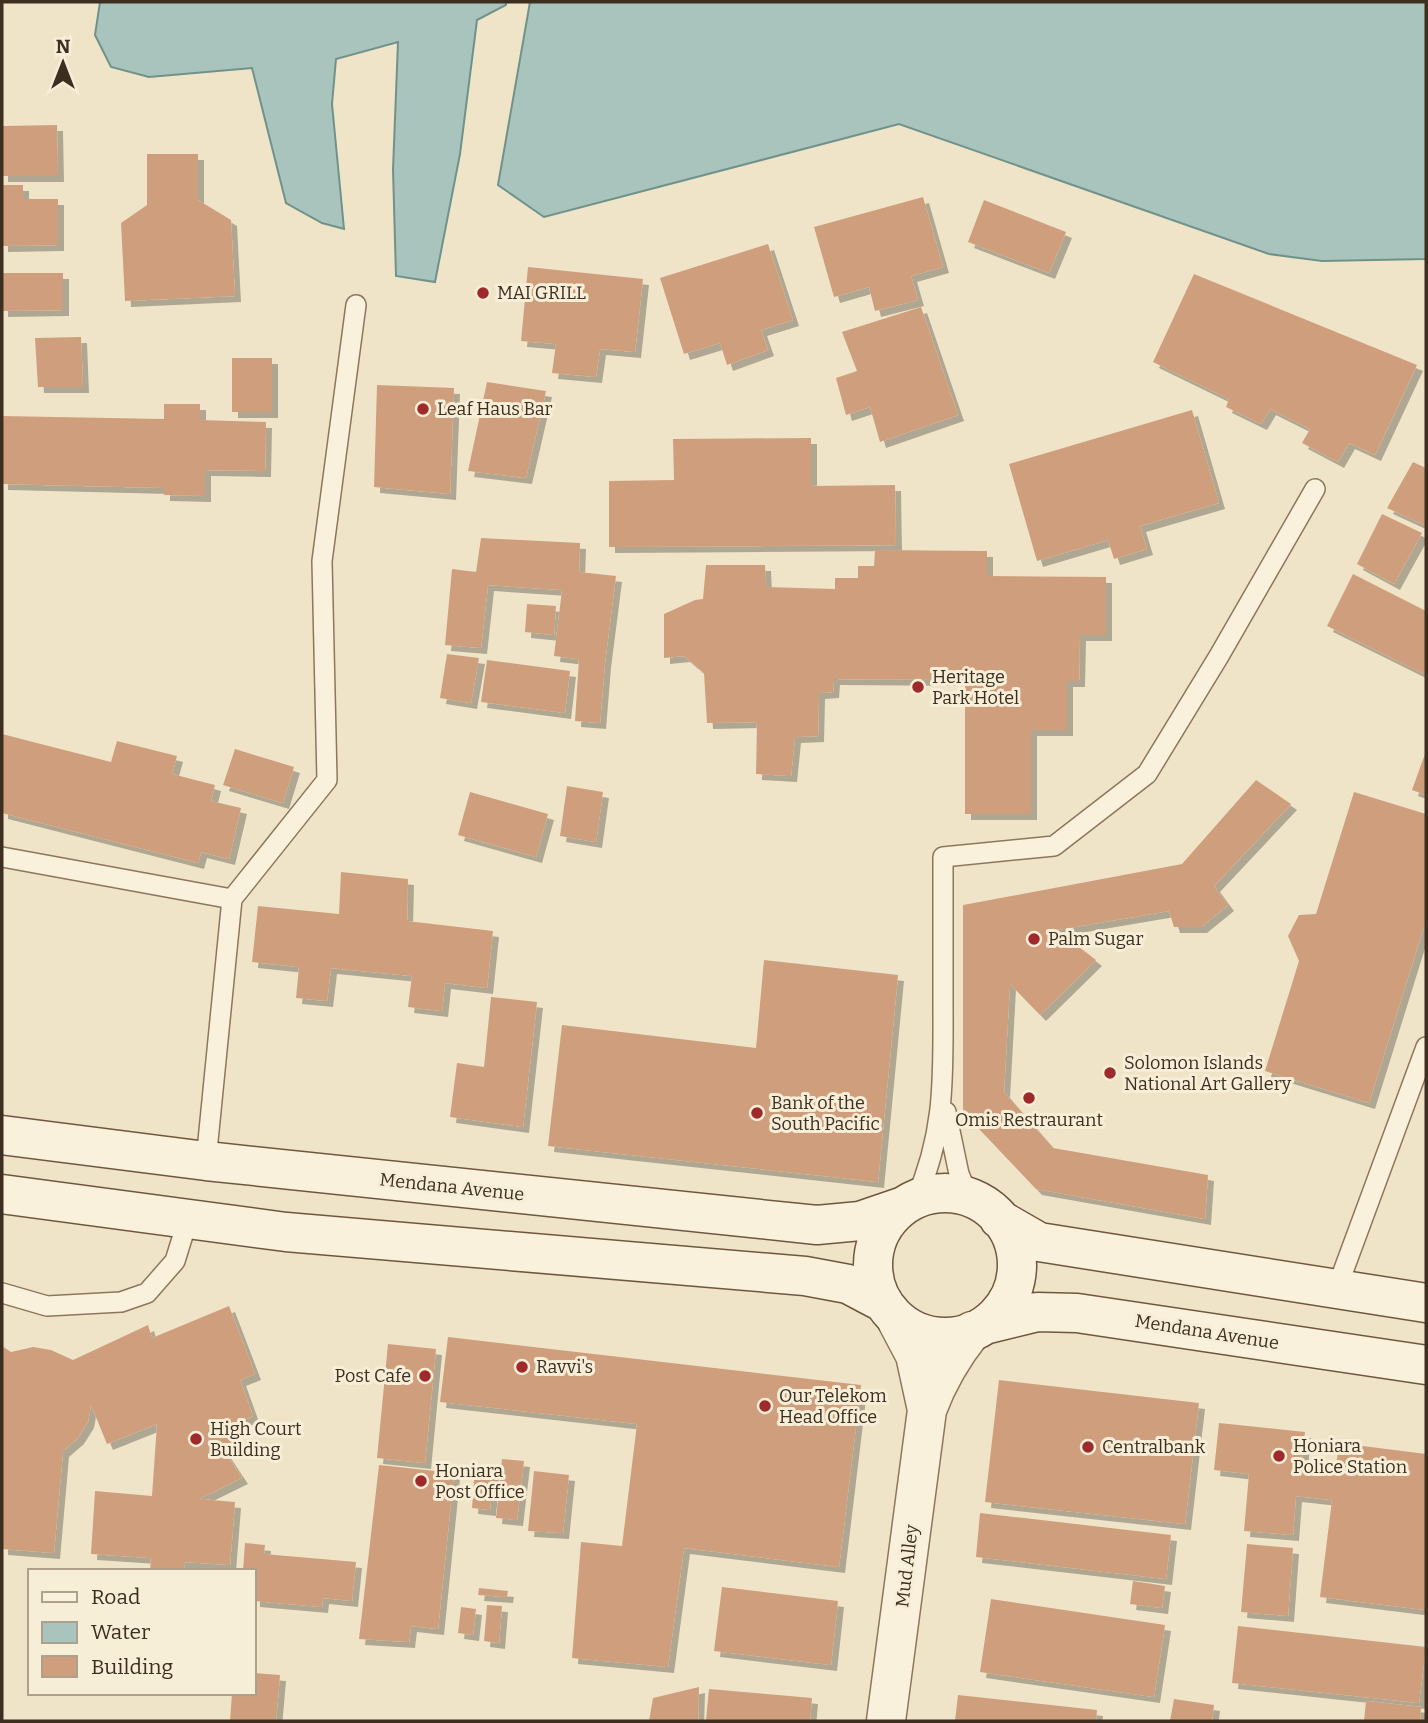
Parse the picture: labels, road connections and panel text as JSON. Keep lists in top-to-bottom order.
{
  "streets": {
    "main road": ["Mendana Avenue", "Mud Alley"]
  },
  "crossings": [
    ["Mendana Avenue", "Mud Alley"]
  ],
  "places": [
    "MAI GRILL",
    "Leaf Haus Bar",
    "Heritage Park Hotel",
    "Palm Sugar",
    "Solomon Islands National Art Gallery",
    "Omis Restraurant",
    "Bank of the South Pacific",
    "Ravvi's",
    "Post Cafe",
    "Our Telekom Head Office",
    "High Court Building",
    "Centralbank",
    "Honiara Police Station",
    "Honiara Post Office"
  ],
  "legend": ["Road", "Water", "Building"],
  "north": "top"
}
